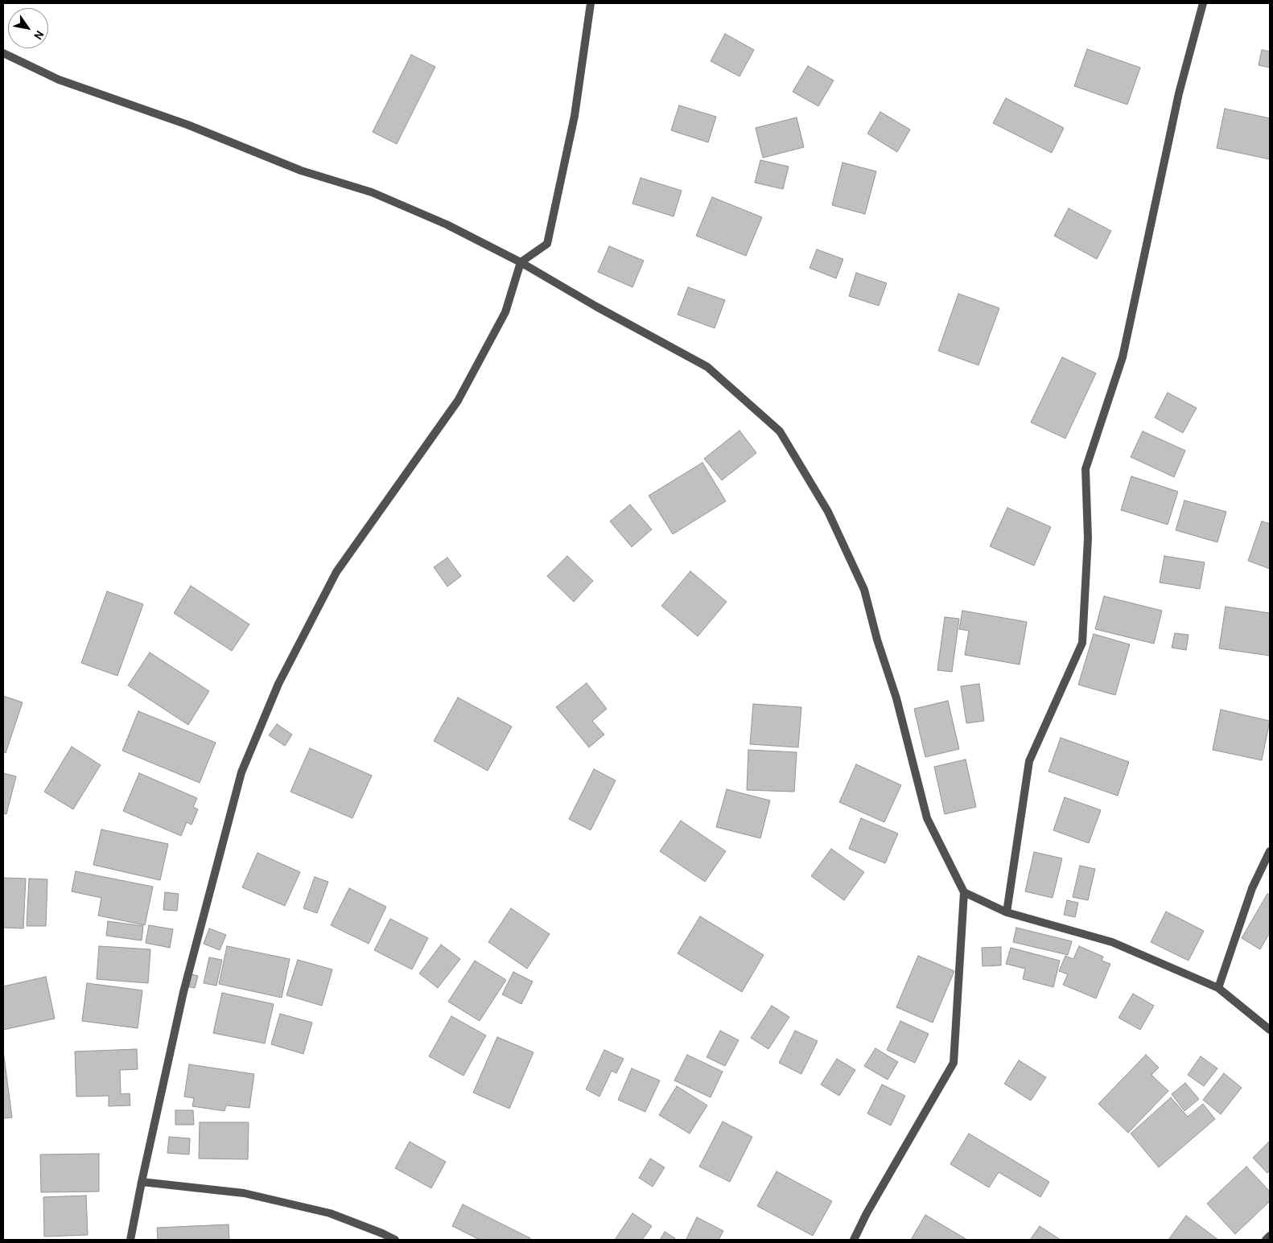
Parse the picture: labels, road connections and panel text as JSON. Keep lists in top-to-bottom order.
{
  "north": "bottom right"
}
